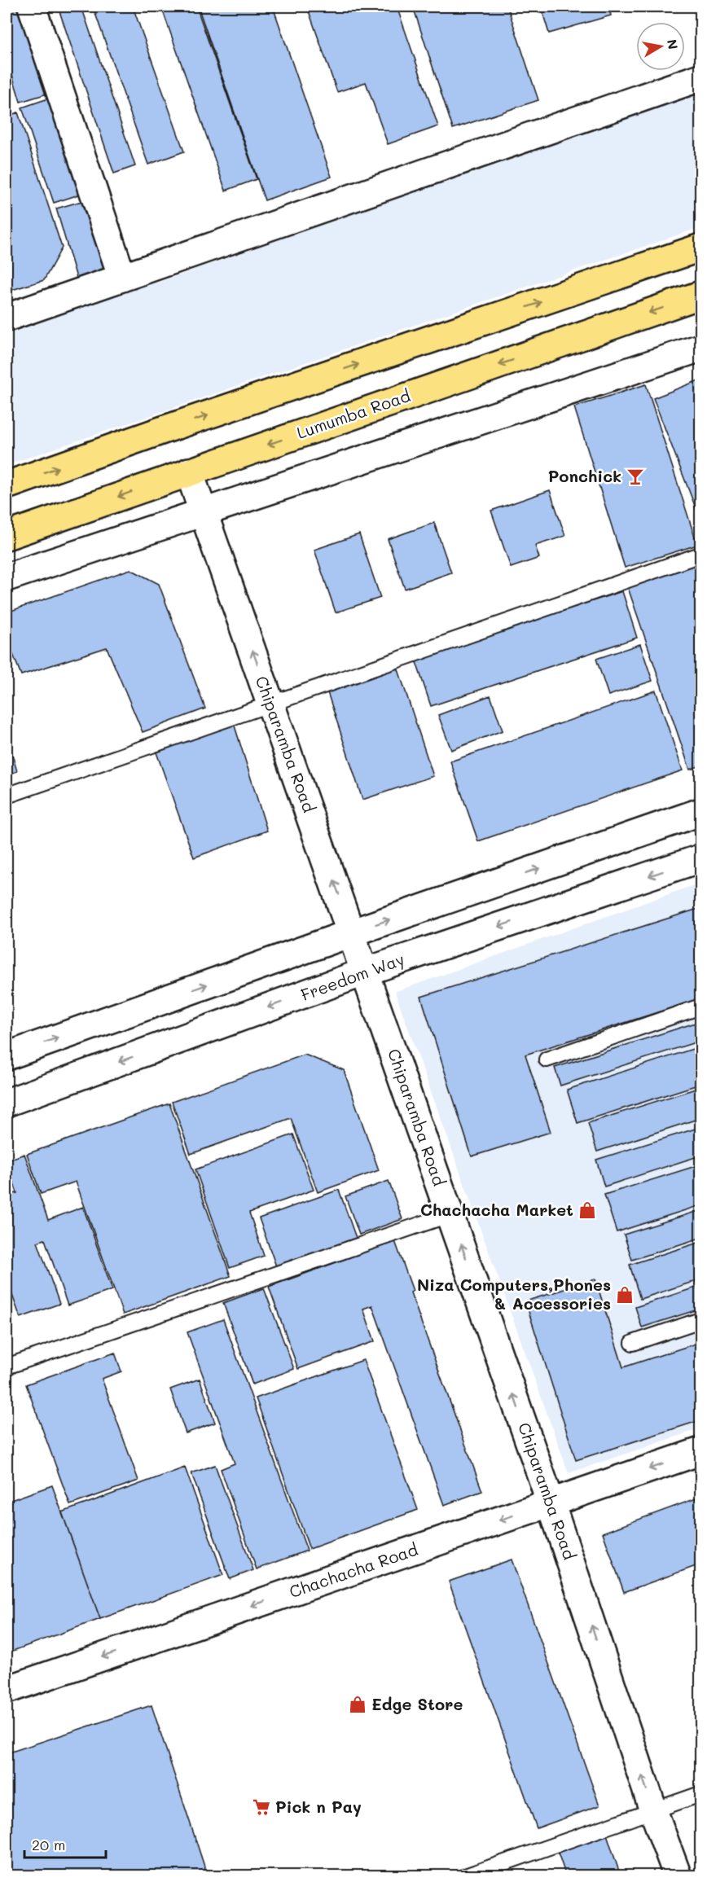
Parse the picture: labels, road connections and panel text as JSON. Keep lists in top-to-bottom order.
{
  "streets": {
    "main road": ["Lumumba Road"],
    "street": ["Chiparamba Road", "Freedom Way", "Chachacha Road"]
  },
  "crossings": [
    ["Lumumba Road", "Chiparamba Road"],
    ["Chiparamba Road", "Freedom Way"],
    ["Chiparamba Road", "Chachacha Road"]
  ],
  "one_way": ["Chiparamba Road", "Chachacha Road"],
  "places": {
    "bar": ["Ponchick"],
    "shop": ["Chachacha Market", "Niza Computers,Phones & Accessories", "Edge Store"],
    "supermarket": ["Pick n Pay"]
  },
  "scale_bar": "20 m",
  "north": "right"
}
